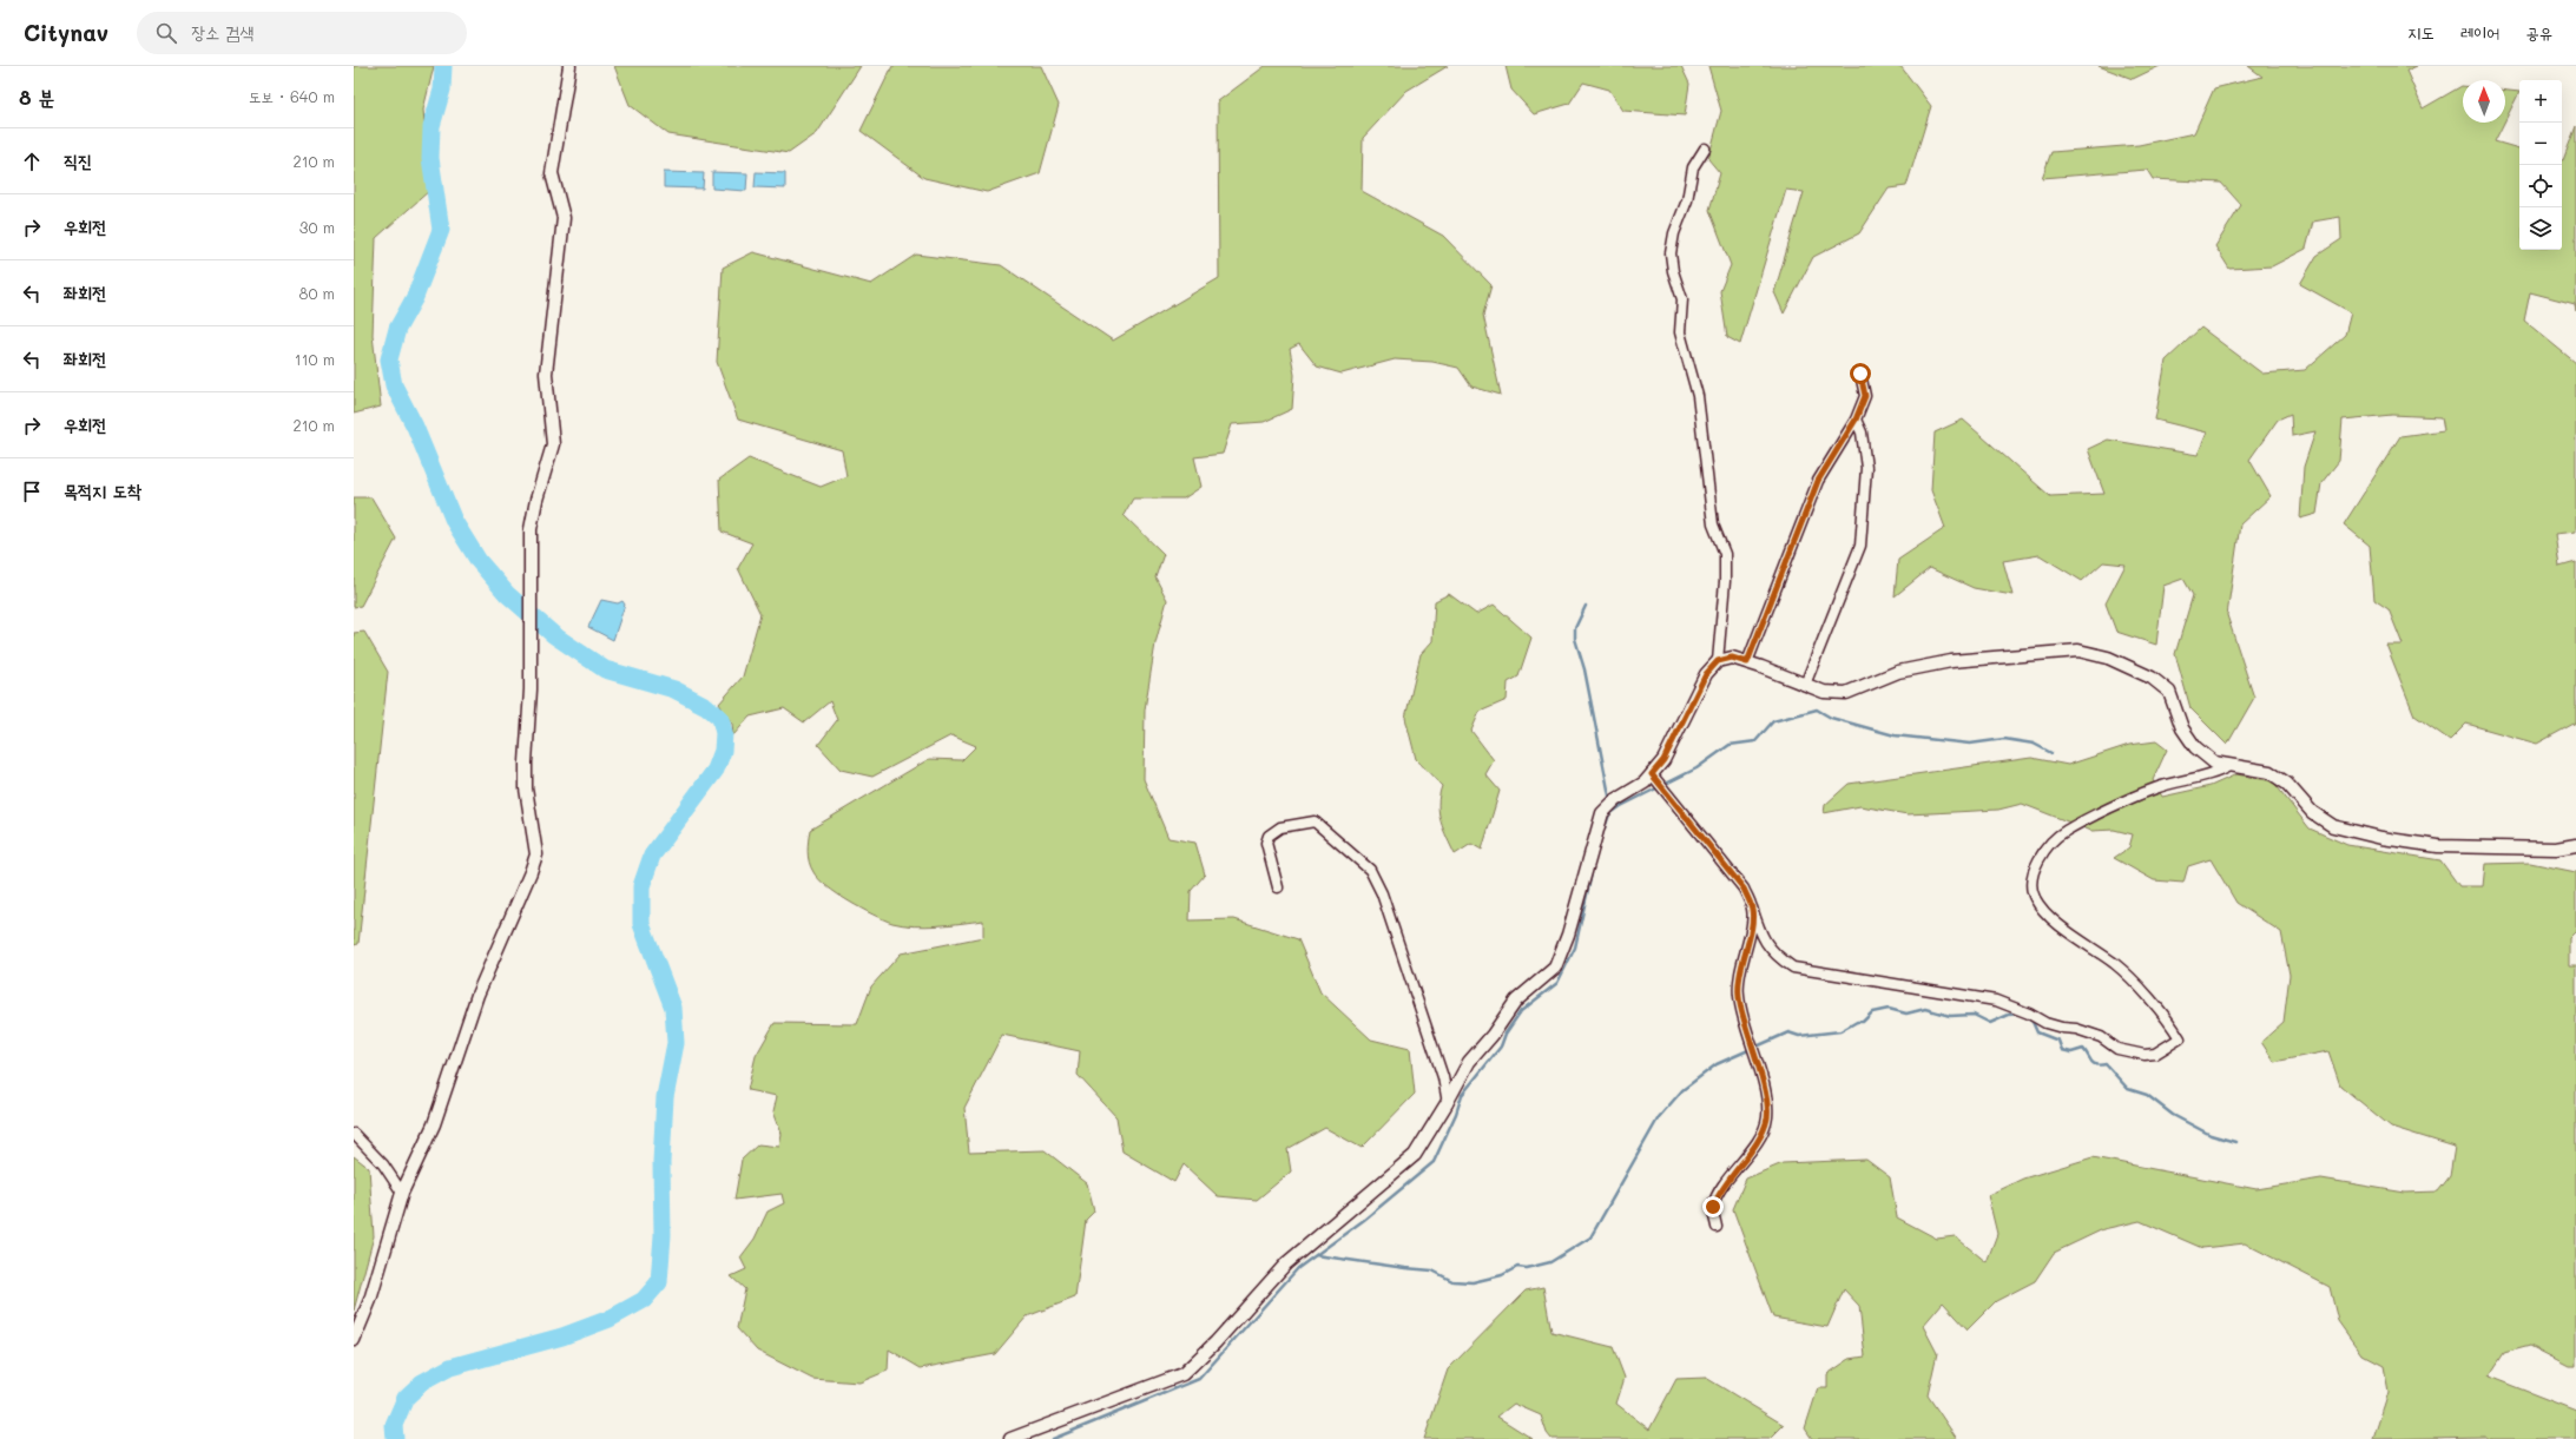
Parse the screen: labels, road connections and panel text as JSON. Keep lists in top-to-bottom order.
{
  "north": "top",
  "page": {
    "header": "Citynav",
    "search": "장소 검색",
    "nav": ["지도", "레이어", "공유"],
    "heading": ["8 분", "도보 · 640 m"],
    "map_buttons": ["+", "−"],
    "list": [
      ["직진", "210 m"],
      ["우회전", "30 m"],
      ["좌회전", "80 m"],
      ["좌회전", "110 m"],
      ["우회전", "210 m"],
      "목적지 도착"
    ]
  }
}
